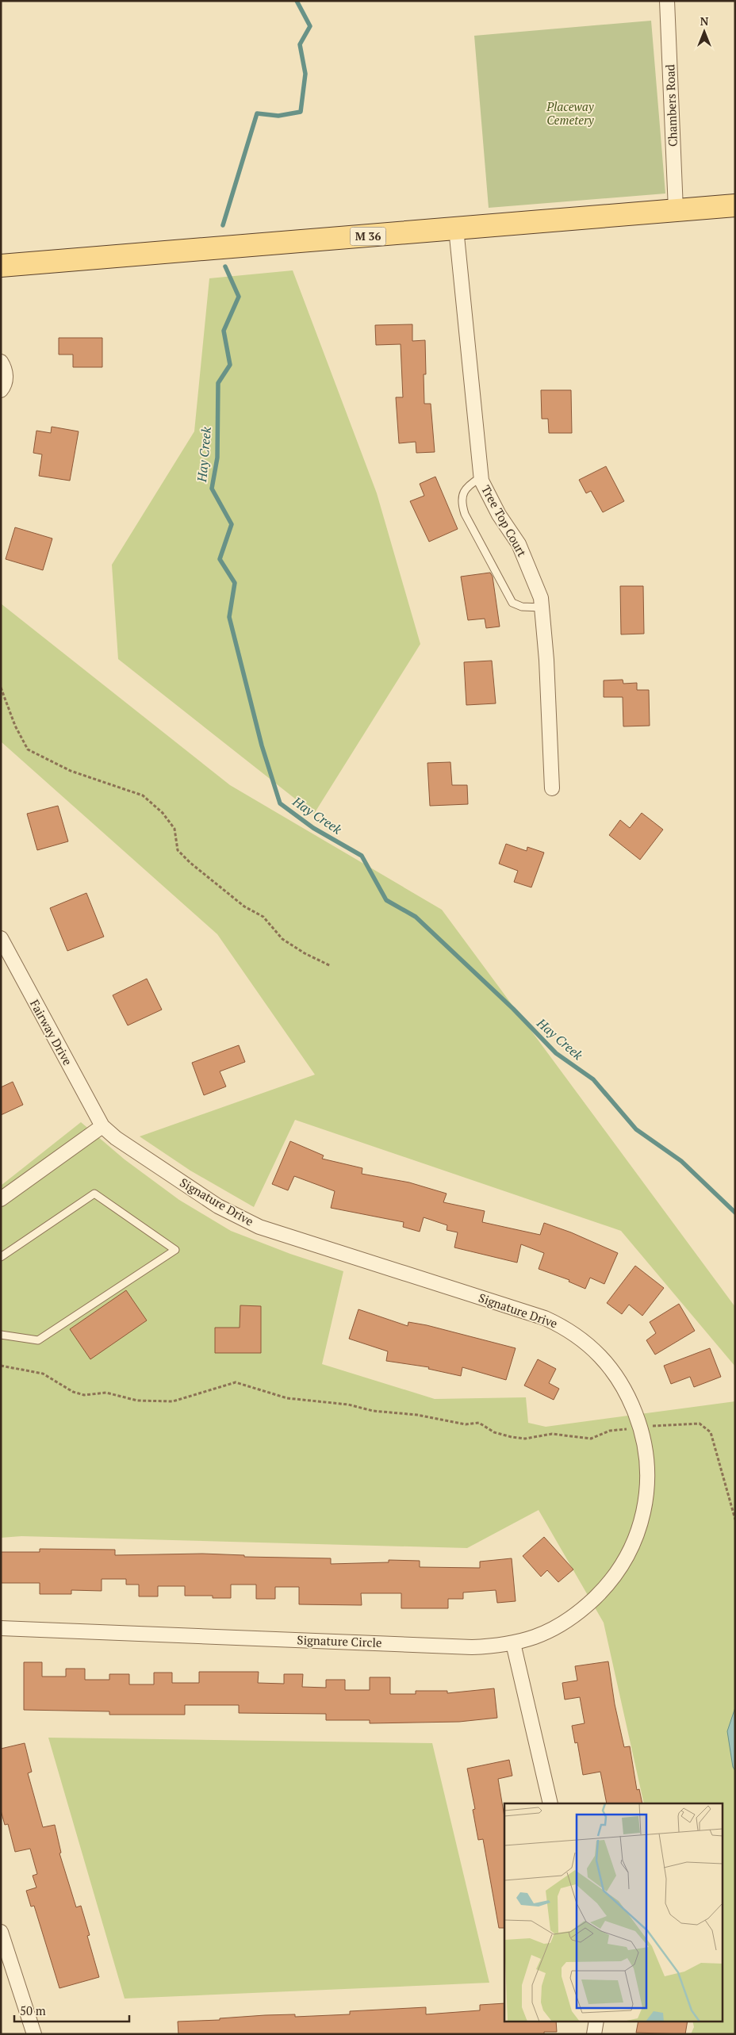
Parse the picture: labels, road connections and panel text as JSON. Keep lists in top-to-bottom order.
{
  "streets": {
    "main road": ["M 36"],
    "street": [
      "Chambers Road",
      "Tree Top Court",
      "Fairway Drive",
      "Signature Drive",
      "Signature Circle"
    ]
  },
  "crossings": [
    ["Chambers Road", "M 36"],
    ["M 36", "Tree Top Court"],
    ["Fairway Drive", "Signature Drive"],
    ["Signature Drive", "Signature Circle"]
  ],
  "water": ["Hay Creek"],
  "parks": ["Placeway Cemetery"],
  "scale_bar": "50 m",
  "north": "top"
}
